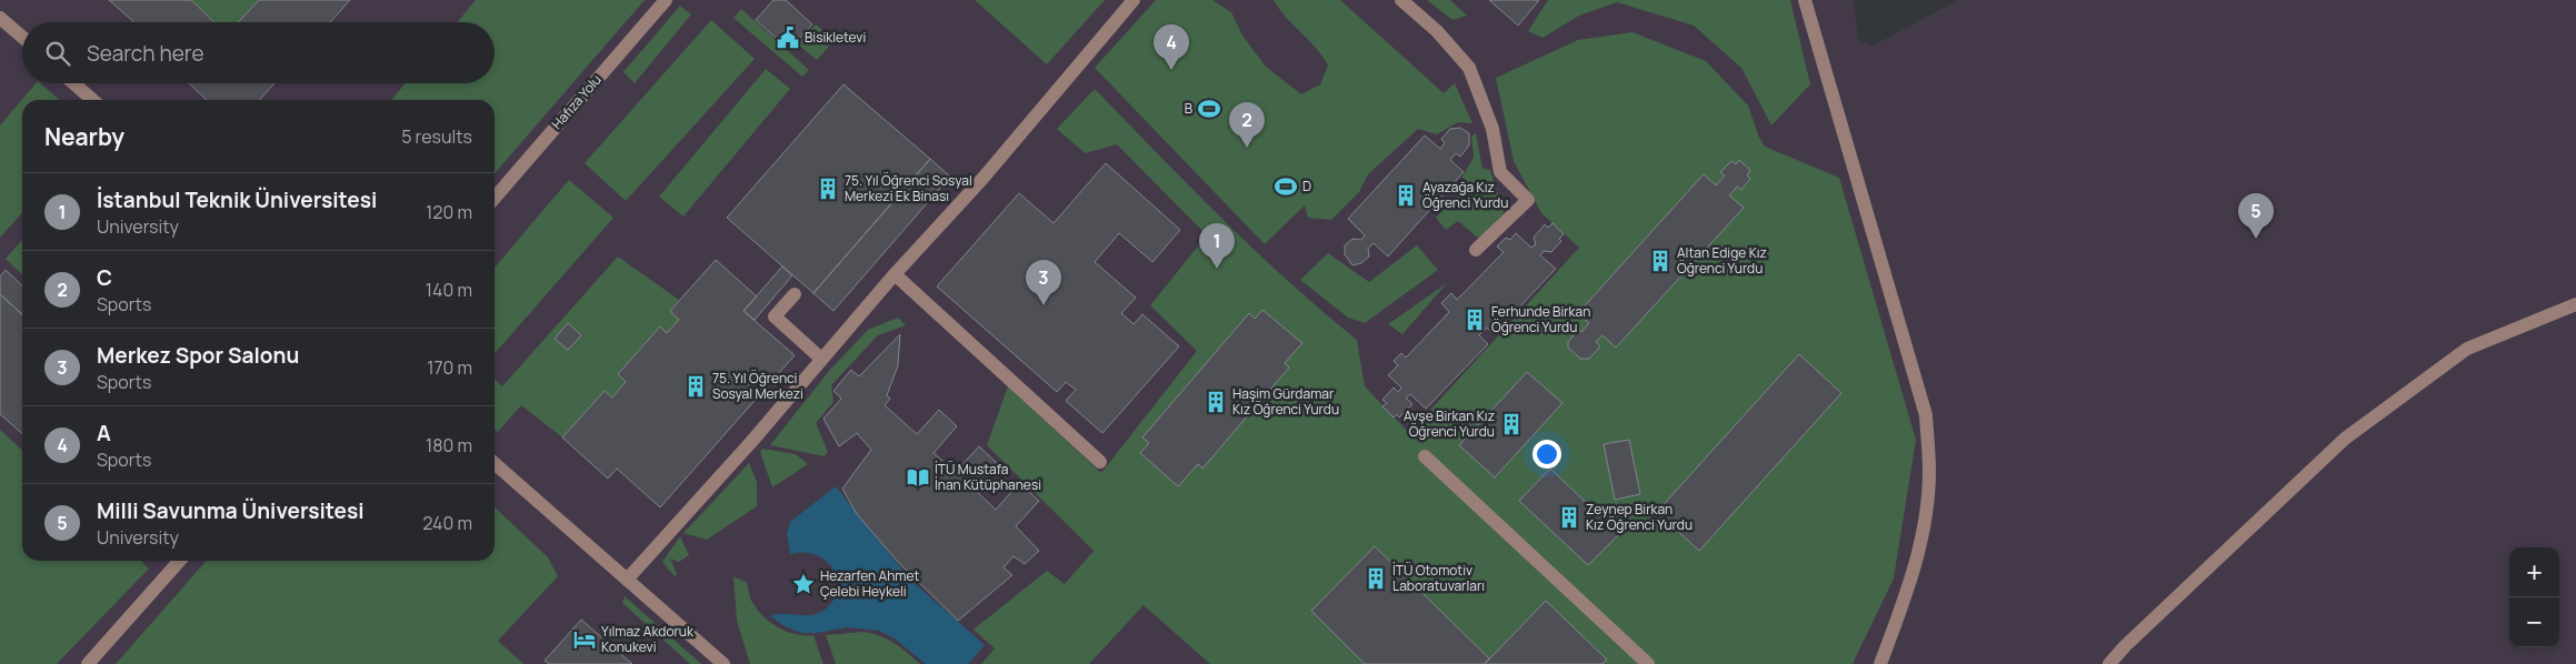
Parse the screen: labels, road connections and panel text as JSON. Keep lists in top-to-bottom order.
{
  "streets": {
    "street": ["Hafıza Yolu"]
  },
  "places": {
    "public building": ["Bisikletevi"],
    "sports": ["B", "D"],
    "building": [
      "75. Yıl Öğrenci Sosyal Merkezi Ek Binası",
      "Ayazağa Kız Öğrenci Yurdu",
      "Altan Edige Kız Öğrenci Yurdu",
      "Ferhunde Birkan Öğrenci Yurdu",
      "75. Yıl Öğrenci Sosyal Merkezi",
      "Haşim Gürdamar Kız Öğrenci Yurdu",
      "Ayşe Birkan Kız Öğrenci Yurdu",
      "Zeynep Birkan Kız Öğrenci Yurdu",
      "İTÜ Otomotiv Laboratuvarları"
    ],
    "library": ["İTÜ Mustafa İnan Kütüphanesi"],
    "place": ["Hezarfen Ahmet Çelebi Heykeli"],
    "hotel": ["Yılmaz Akdoruk Konukevi"]
  },
  "page": {
    "search": "Search here",
    "pins": [
      "4",
      "2",
      "5",
      "1",
      "3"
    ],
    "heading": ["Nearby", "5 results"],
    "list": [
      {
        "mark": "1",
        "name": "İstanbul Teknik Üniversitesi",
        "note": "University",
        "value": "120 m"
      },
      {
        "mark": "2",
        "name": "C",
        "note": "Sports",
        "value": "140 m"
      },
      {
        "mark": "3",
        "name": "Merkez Spor Salonu",
        "note": "Sports",
        "value": "170 m"
      },
      {
        "mark": "4",
        "name": "A",
        "note": "Sports",
        "value": "180 m"
      },
      {
        "mark": "5",
        "name": "Milli Savunma Üniversitesi",
        "note": "University",
        "value": "240 m"
      }
    ],
    "map_buttons": ["+", "−"]
  }
}
